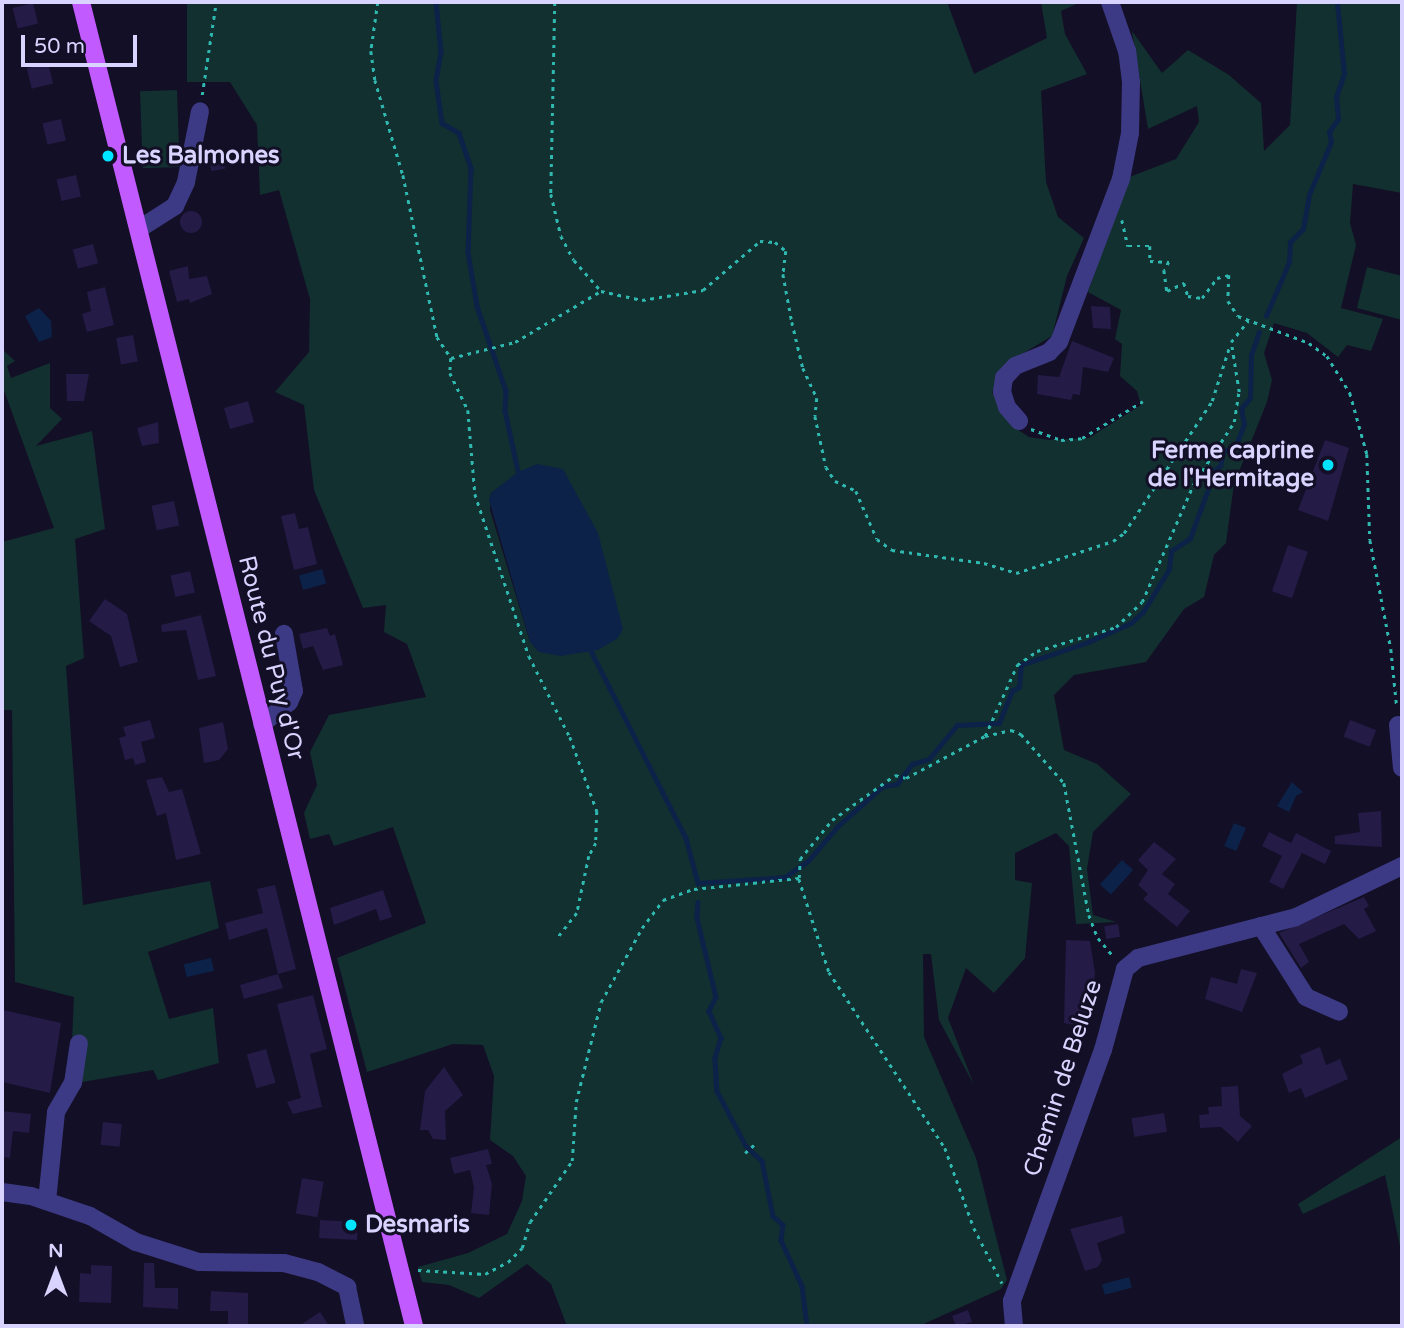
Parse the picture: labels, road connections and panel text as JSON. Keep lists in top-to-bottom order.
{
  "streets": {
    "main road": ["Route du Puy d'Or"],
    "street": ["Chemin de Beluze"]
  },
  "places": ["Les Balmones", "Ferme caprine de l'Hermitage", "Desmaris"],
  "scale_bar": "50 m",
  "north": "top"
}
